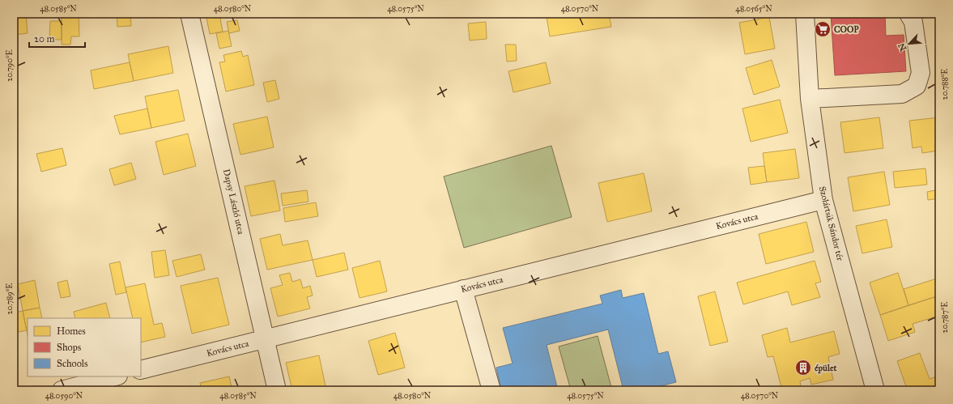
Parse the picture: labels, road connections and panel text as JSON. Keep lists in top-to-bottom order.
{
  "streets": {
    "street": ["Dapsy László utca", "Kovács utca", "Szolártsik Sándor tér"]
  },
  "crossings": [
    ["Dapsy László utca", "Kovács utca"],
    ["Kovács utca", "Szolártsik Sándor tér"]
  ],
  "places": {
    "supermarket": ["COOP"],
    "building": ["épület"]
  },
  "legend": ["Homes", "Shops", "Schools"],
  "scale_bar": "20 m",
  "north": "bottom left",
  "coordinates": [
    "48.0585°N",
    "48.0580°N",
    "48.0575°N",
    "48.0570°N",
    "48.0565°N",
    "20.790°E",
    "20.788°E",
    "20.789°E",
    "20.787°E",
    "48.0590°N"
  ]
}
